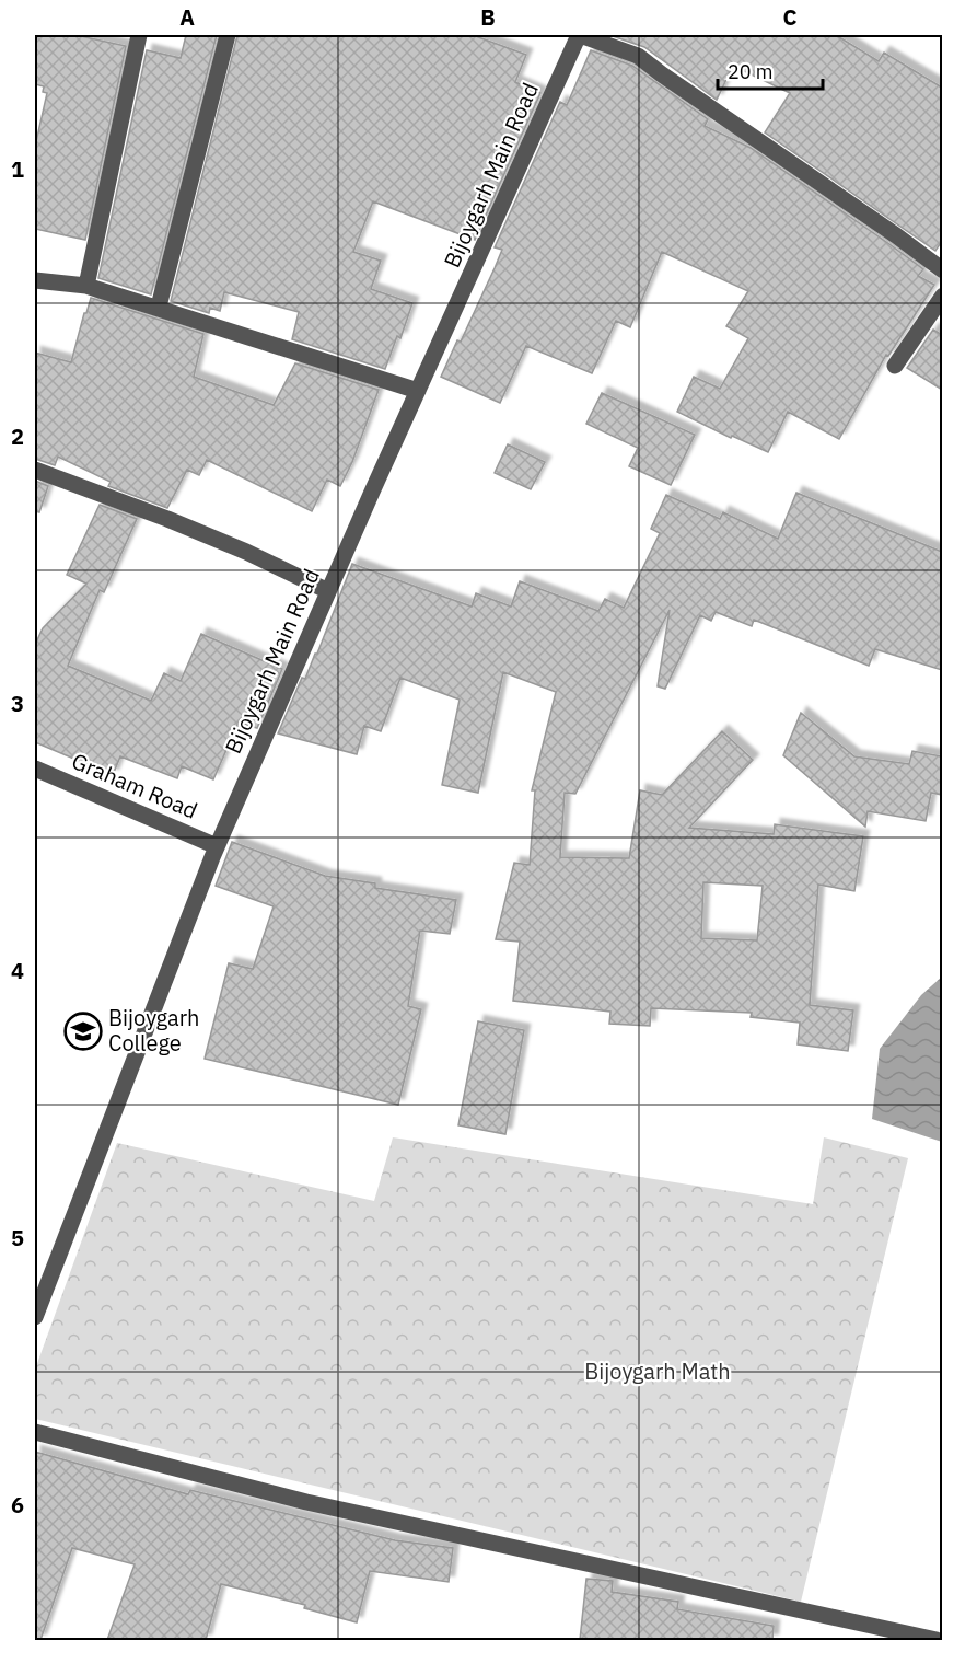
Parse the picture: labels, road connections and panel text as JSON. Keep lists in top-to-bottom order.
{
  "streets": {
    "street": ["Bijoygarh Main Road", "Graham Road"]
  },
  "crossings": [
    ["Bijoygarh Main Road", "Graham Road"]
  ],
  "parks": ["Bijoygarh Math"],
  "places": {
    "school or university": ["Bijoygarh College"]
  },
  "scale_bar": "20 m",
  "grid": {
    "columns": ["A", "B", "C"],
    "rows": [
      "1",
      "2",
      "3",
      "4",
      "5",
      "6"
    ]
  }
}
